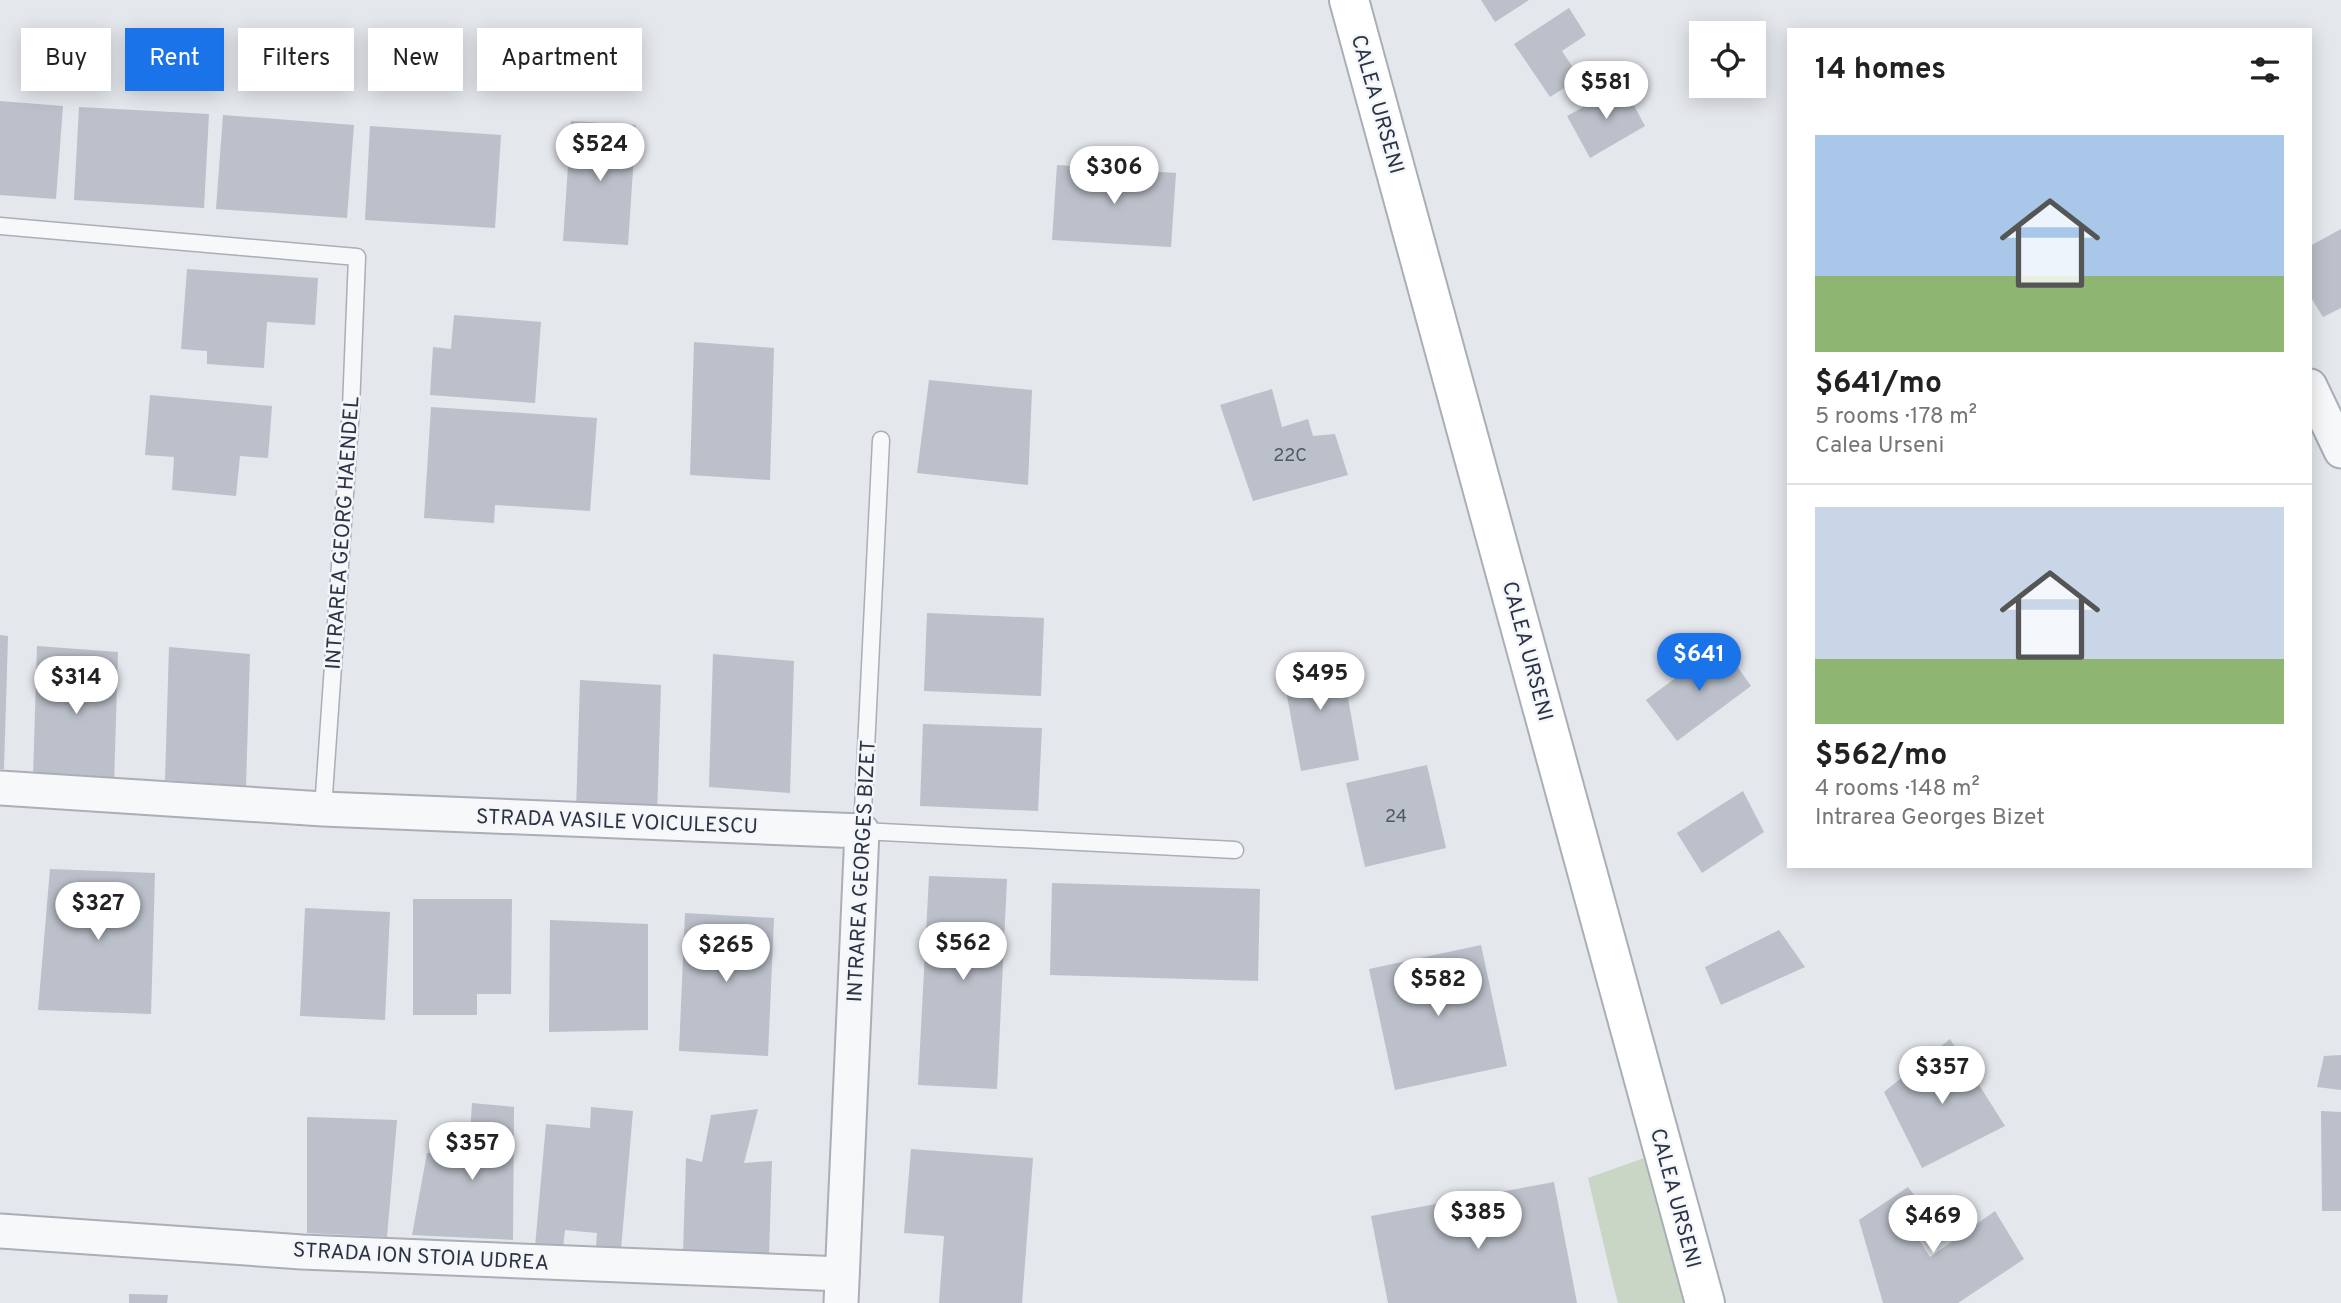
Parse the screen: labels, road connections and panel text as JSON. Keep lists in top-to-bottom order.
{
  "streets": {
    "street": [
      "CALEA URSENI",
      "STRADA VASILE VOICULESCU",
      "INTRAREA GEORGES BIZET",
      "STRADA ION STOIA UDREA"
    ],
    "lane": ["INTRAREA GEORG HAENDEL"]
  },
  "crossings": [
    ["INTRAREA GEORG HAENDEL", "STRADA VASILE VOICULESCU"],
    ["STRADA VASILE VOICULESCU", "INTRAREA GEORGES BIZET"],
    ["INTRAREA GEORGES BIZET", "STRADA ION STOIA UDREA"]
  ],
  "house_numbers": ["22C", "24"],
  "page": {
    "chip": [
      "Buy",
      "Rent",
      "Filters",
      "New",
      "Apartment"
    ],
    "heading": "14 homes",
    "price": [
      "$581",
      "$524",
      "$306",
      "$641",
      "$495",
      "$314",
      "$327",
      "$562",
      "$265",
      "$582",
      "$357",
      "$357",
      "$385",
      "$469"
    ],
    "list": [
      {
        "name": "$641/mo",
        "note": "5 rooms · 178 m² · Calea Urseni"
      },
      {
        "name": "$562/mo",
        "note": "4 rooms · 148 m² · Intrarea Georges Bizet"
      }
    ]
  }
}
